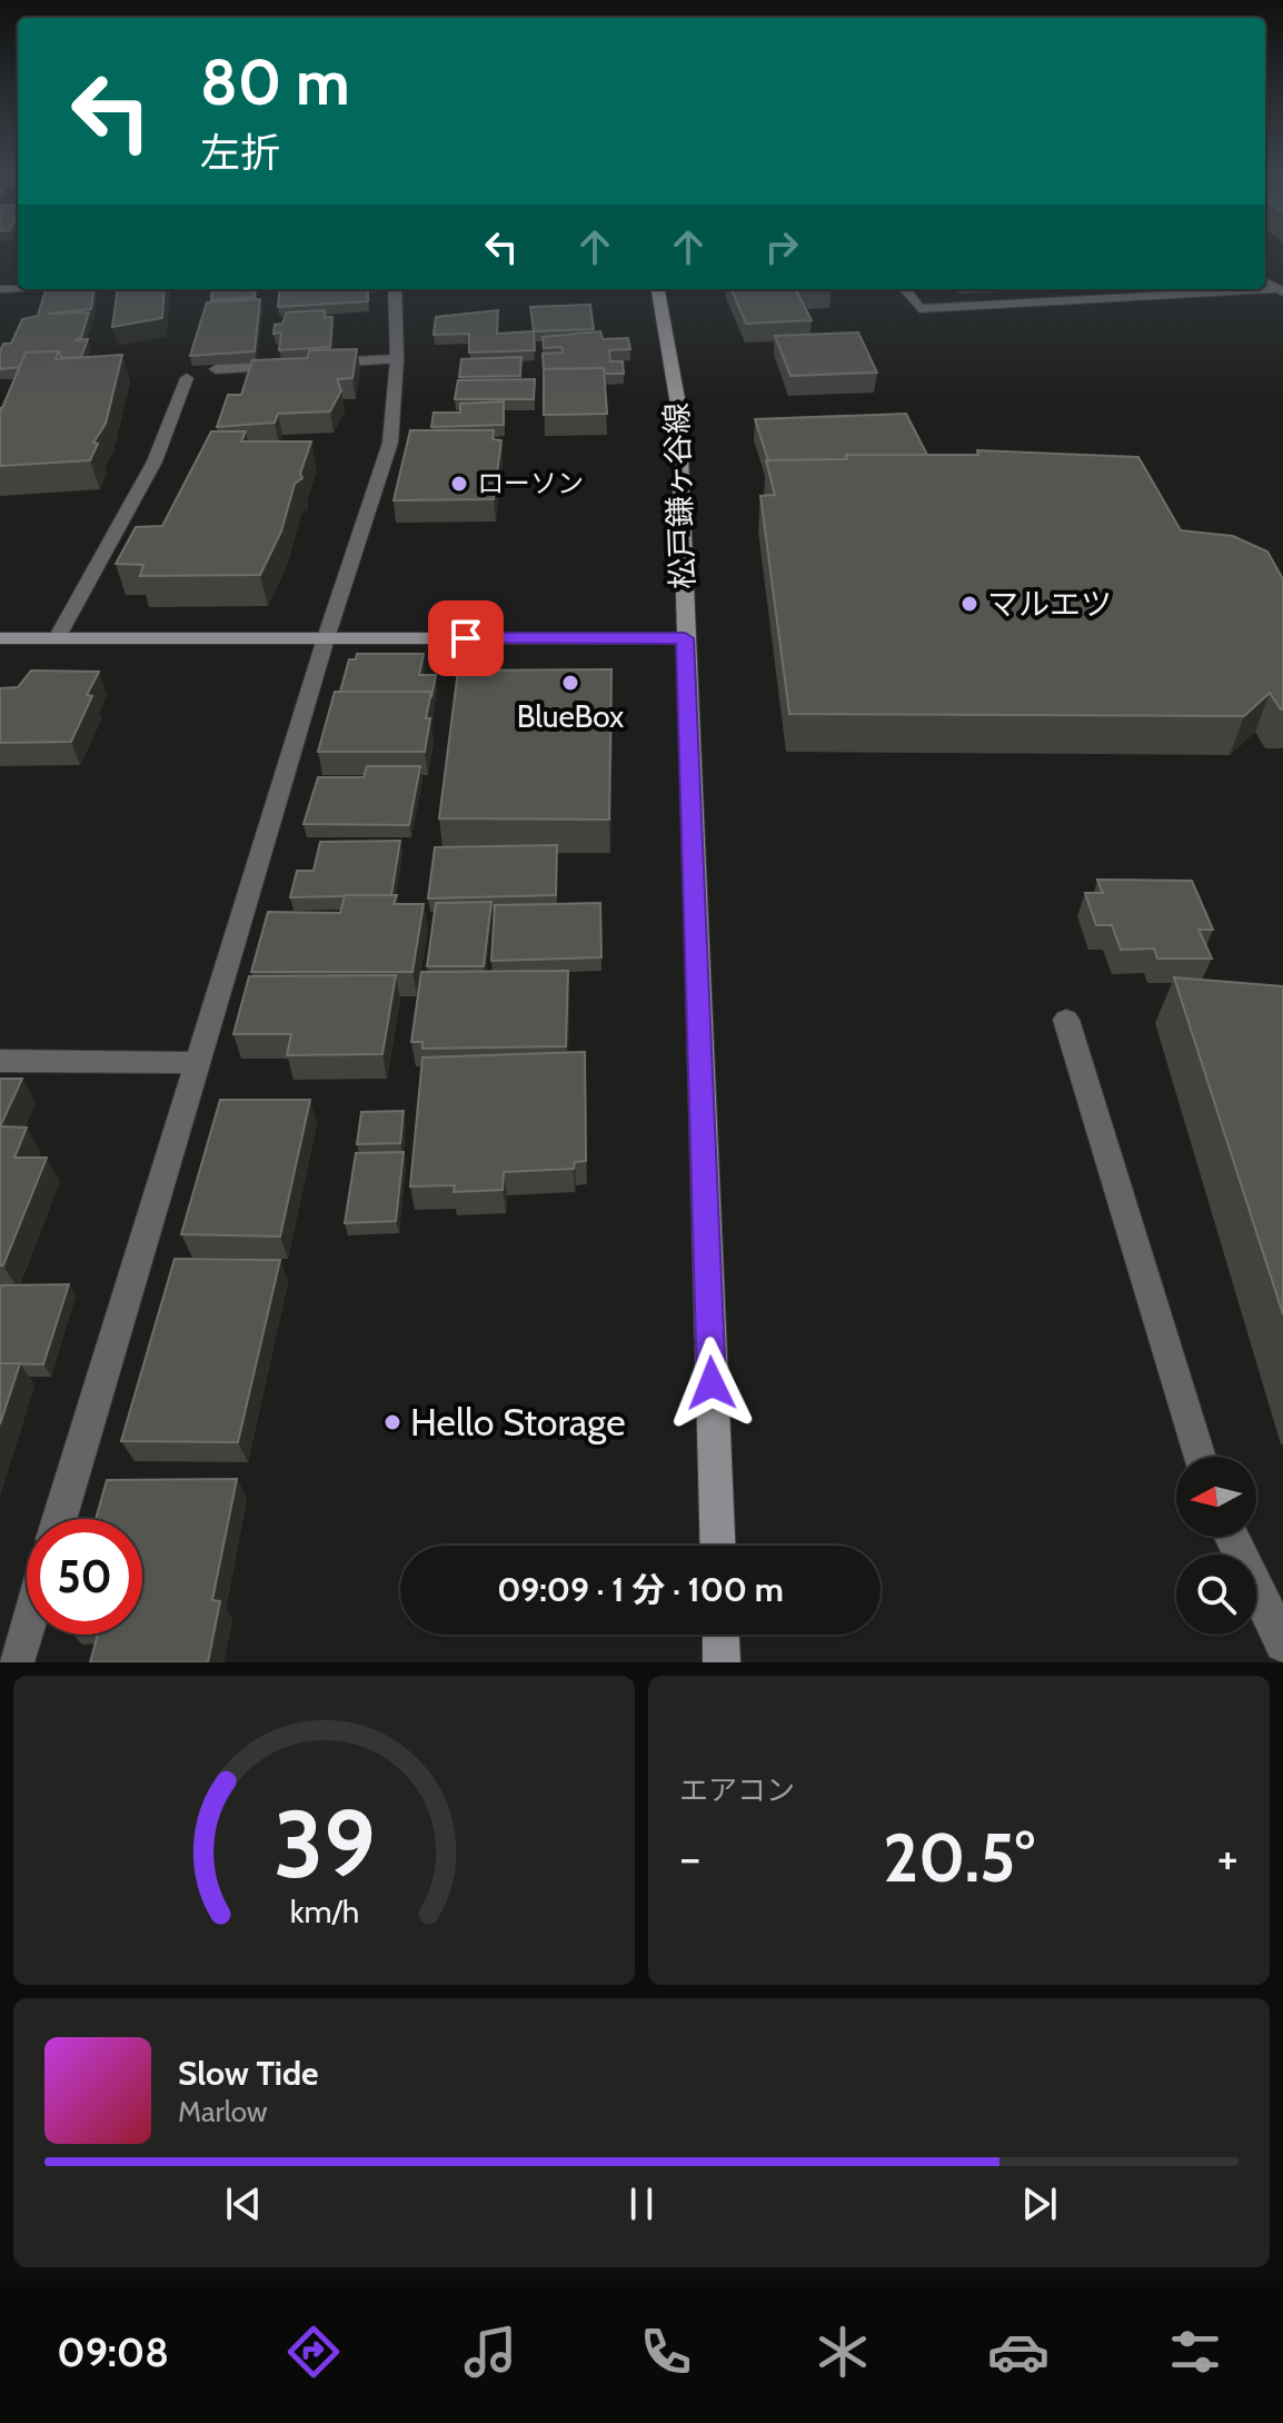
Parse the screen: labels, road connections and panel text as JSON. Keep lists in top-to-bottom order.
{
  "streets": {
    "main road": ["松戸鎌ヶ谷線"]
  },
  "places": [
    "ローソン",
    "マルエツ",
    "BlueBox",
    "Hello Storage"
  ],
  "north": "left",
  "page": {
    "turn": ["80 m", "左折"],
    "limit": "50",
    "trip": "09:09 · 1 分 · 100 m",
    "tile": "エアコン",
    "heat": ["−", "20.5°", "+"],
    "song": ["Slow Tide", "Marlow"],
    "tabs": "09:08",
    "gauge": ["39", "km/h"]
  }
}
